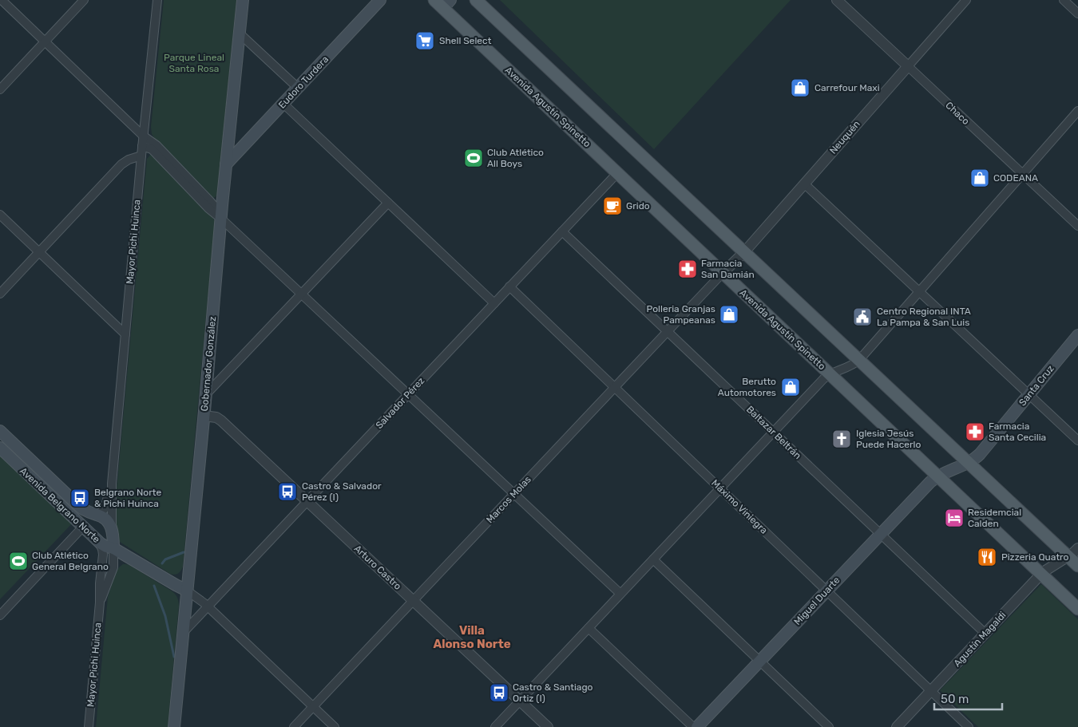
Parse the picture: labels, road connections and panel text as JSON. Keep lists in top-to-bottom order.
{
  "streets": {
    "main road": [
      "Eudoro Turdera",
      "Avenida Agustín Spinetto",
      "Mayor Pichi Huinca",
      "Gobernador González",
      "Santa Cruz",
      "Avenida Belgrano Norte",
      "Miguel Duarte"
    ],
    "street": [
      "Chaco",
      "Neuquén",
      "Salvador Pérez",
      "Baltazar Beltrán",
      "Marcos Molas",
      "Máximo Viniegra",
      "Arturo Castro",
      "Agustín Magaldi"
    ]
  },
  "crossings": [
    ["Eudoro Turdera", "Gobernador González"],
    ["Avenida Agustín Spinetto", "Neuquén"],
    ["Avenida Agustín Spinetto", "Santa Cruz"],
    ["Avenida Agustín Spinetto", "Salvador Pérez"],
    ["Avenida Agustín Spinetto", "Marcos Molas"],
    ["Avenida Agustín Spinetto", "Miguel Duarte"],
    ["Avenida Agustín Spinetto", "Agustín Magaldi"],
    ["Chaco", "Neuquén"],
    ["Neuquén", "Marcos Molas"],
    ["Mayor Pichi Huinca", "Avenida Belgrano Norte"],
    ["Gobernador González", "Salvador Pérez"],
    ["Gobernador González", "Avenida Belgrano Norte"],
    ["Gobernador González", "Arturo Castro"],
    ["Santa Cruz", "Miguel Duarte"],
    ["Salvador Pérez", "Baltazar Beltrán"],
    ["Salvador Pérez", "Máximo Viniegra"],
    ["Salvador Pérez", "Arturo Castro"],
    ["Baltazar Beltrán", "Marcos Molas"],
    ["Baltazar Beltrán", "Miguel Duarte"],
    ["Baltazar Beltrán", "Agustín Magaldi"],
    ["Marcos Molas", "Máximo Viniegra"],
    ["Marcos Molas", "Arturo Castro"],
    ["Máximo Viniegra", "Miguel Duarte"],
    ["Máximo Viniegra", "Agustín Magaldi"]
  ],
  "districts": ["Villa Alonso Norte"],
  "parks": ["Parque Lineal Santa Rosa"],
  "places": {
    "supermarket": ["Shell Select"],
    "shop": [
      "Carrefour Maxi",
      "CODEANA",
      "Polleria Granjas Pampeanas",
      "Berutto Automotores"
    ],
    "sports": ["Club Atlético All Boys", "Club Atlético General Belgrano"],
    "cafe": ["Grido"],
    "pharmacy": ["Farmacia San Damián", "Farmacia Santa Cecilia"],
    "public building": ["Centro Regional INTA La Pampa & San Luis"],
    "church": ["Iglesia Jesús Puede Hacerlo"],
    "bus stop": ["Castro & Salvador Pérez (I)", "Belgrano Norte & Pichi Huinca", "Castro & Santiago Ortiz (I)"],
    "hotel": ["Residemcial Calden"],
    "restaurant": ["Pizzeria Quatro"]
  },
  "scale_bar": "50 m"
}
